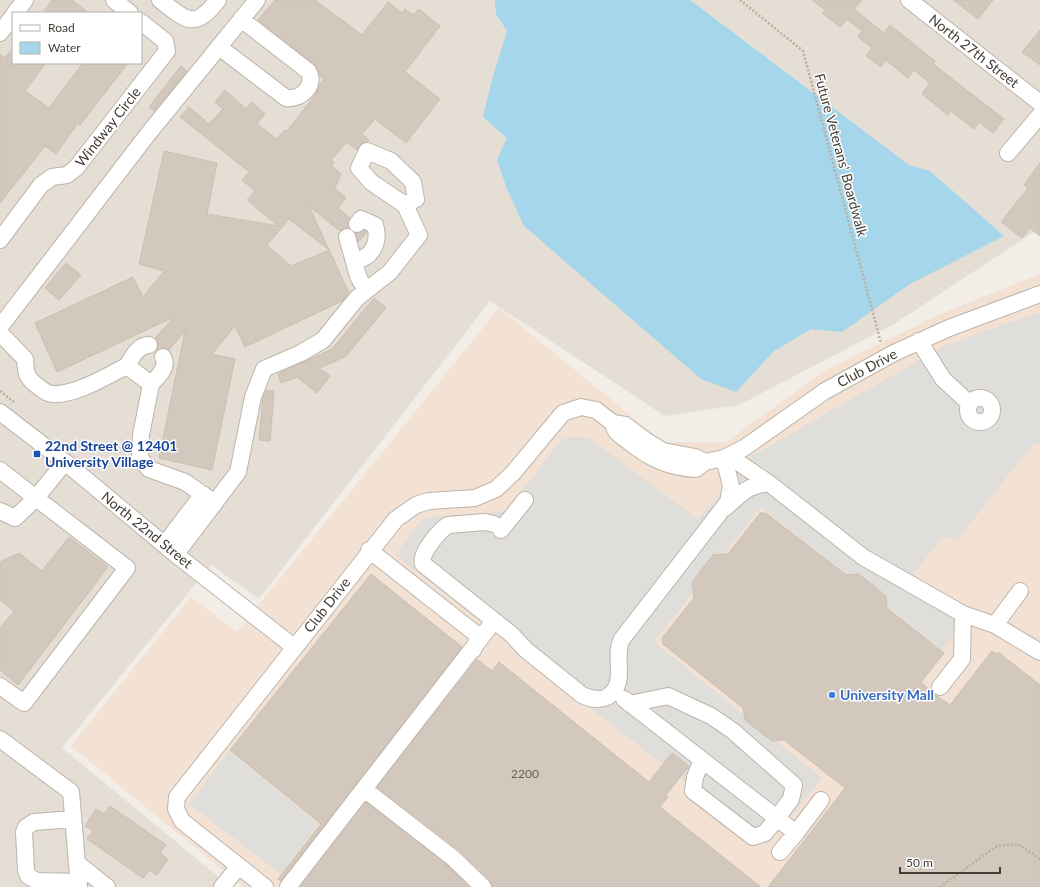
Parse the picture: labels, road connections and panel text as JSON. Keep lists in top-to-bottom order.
{
  "streets": {
    "street": [
      "North 27th Street",
      "Windway Circle",
      "Club Drive",
      "North 22nd Street"
    ],
    "path": ["Future Veterans' Boardwalk"]
  },
  "crossings": [
    ["Club Drive", "North 22nd Street"]
  ],
  "places": {
    "transit": ["22nd Street @ 12401 University Village"],
    "other": ["University Mall"]
  },
  "house_numbers": ["2200"],
  "legend": ["Road", "Water"],
  "scale_bar": "50 m"
}
